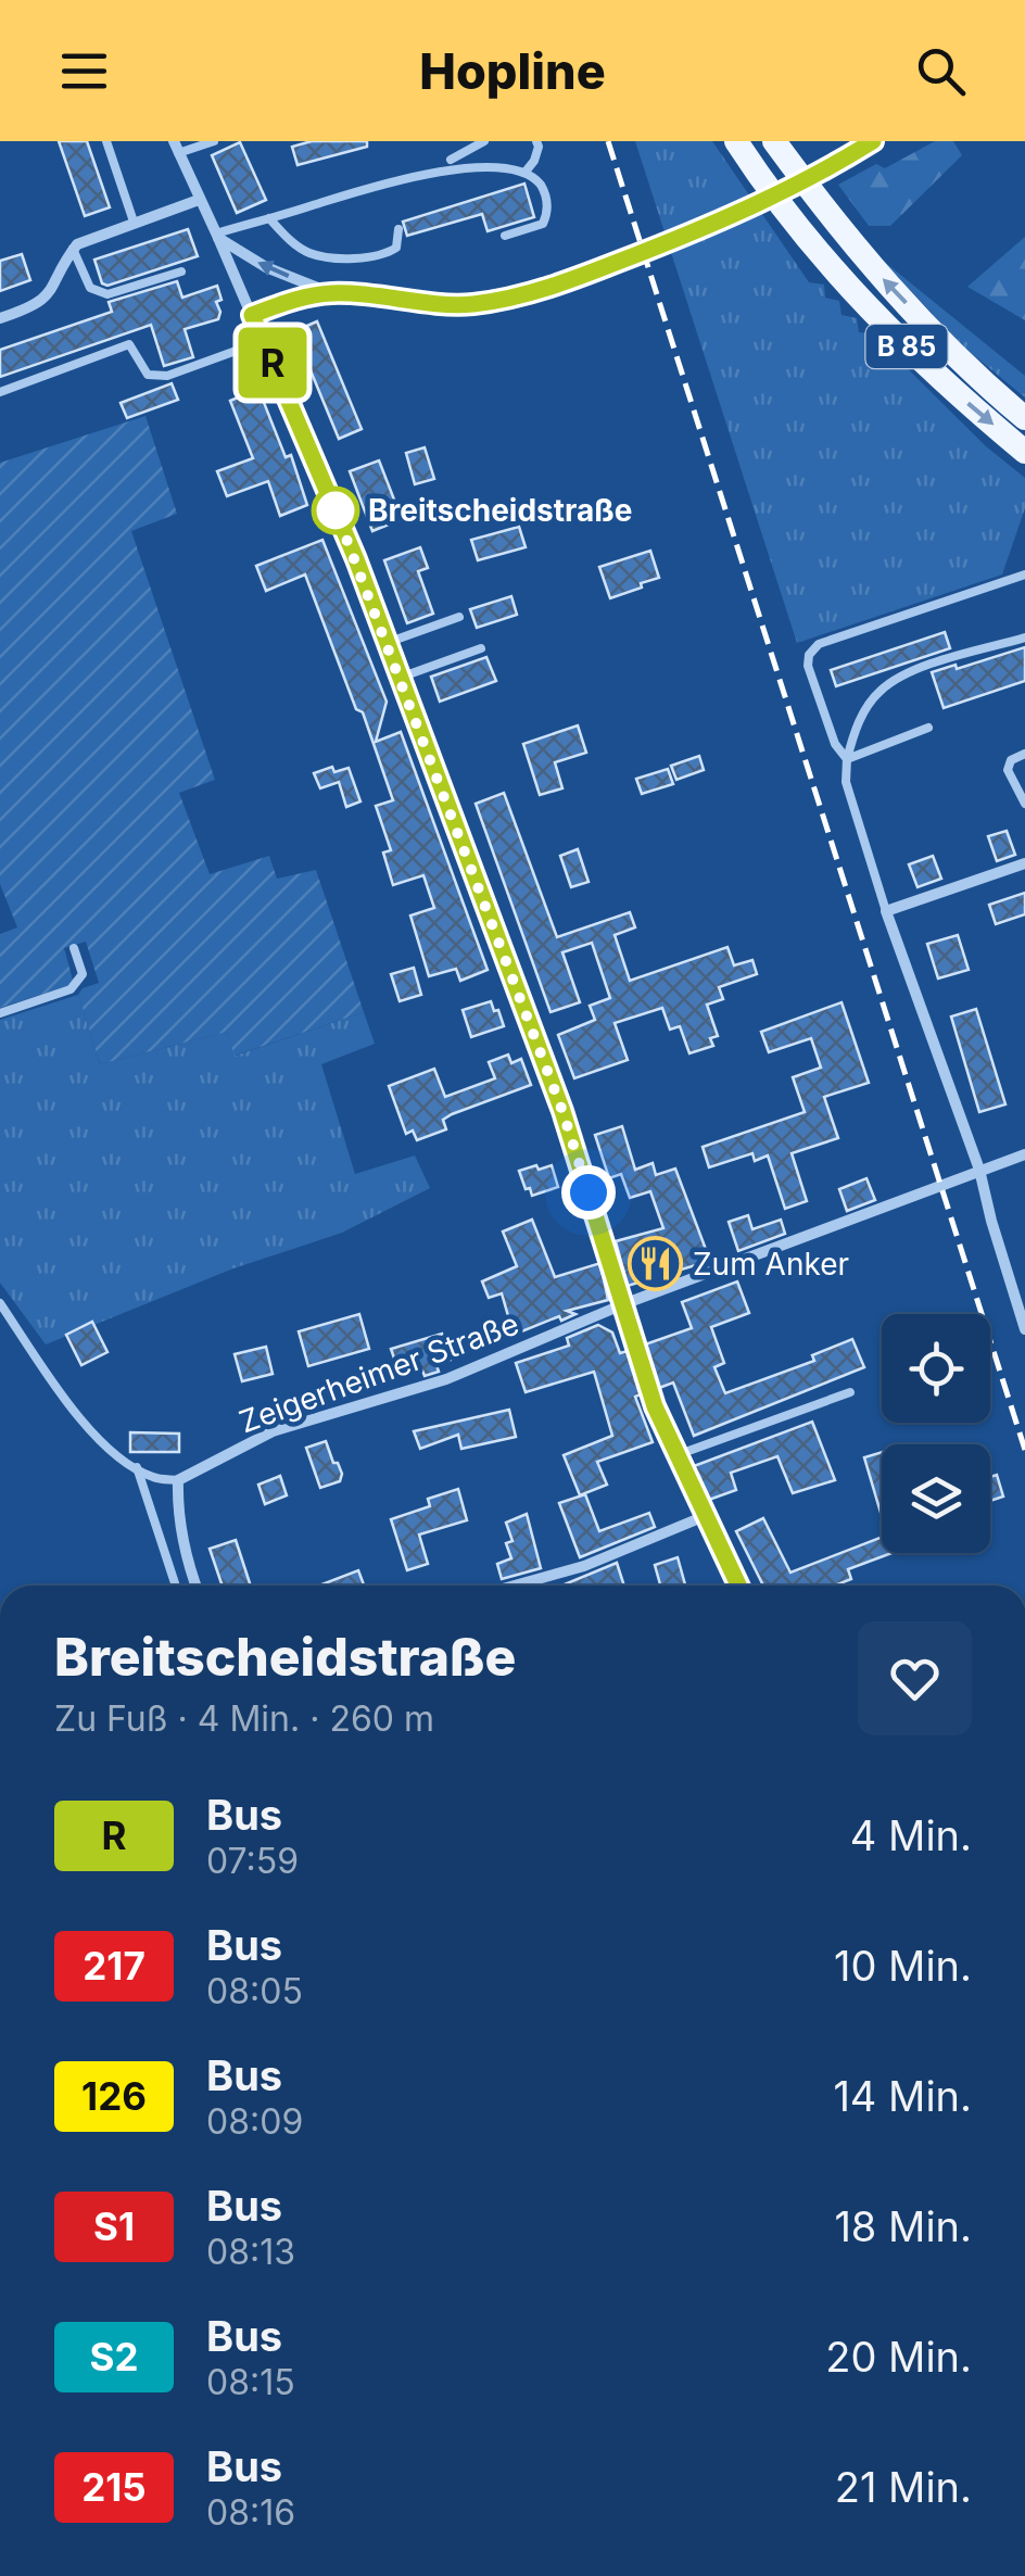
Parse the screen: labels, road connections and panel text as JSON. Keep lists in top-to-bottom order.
{
  "streets": {
    "main road": ["B 85"],
    "street": ["Zeigerheimer Straße"]
  },
  "places": {
    "other": ["Breitscheidstraße"],
    "restaurant": ["Zum Anker"]
  },
  "lines": ["bus line R"],
  "page": {
    "header": "Hopline",
    "on_map": "R",
    "heading": ["Breitscheidstraße", "Zu Fuß · 4 Min. · 260 m"],
    "list": [
      {
        "mark": "R",
        "name": "Bus",
        "note": "07:59",
        "value": "4 Min."
      },
      {
        "mark": "217",
        "name": "Bus",
        "note": "08:05",
        "value": "10 Min."
      },
      {
        "mark": "126",
        "name": "Bus",
        "note": "08:09",
        "value": "14 Min."
      },
      {
        "mark": "S1",
        "name": "Bus",
        "note": "08:13",
        "value": "18 Min."
      },
      {
        "mark": "S2",
        "name": "Bus",
        "note": "08:15",
        "value": "20 Min."
      },
      {
        "mark": "215",
        "name": "Bus",
        "note": "08:16",
        "value": "21 Min."
      }
    ]
  }
}
